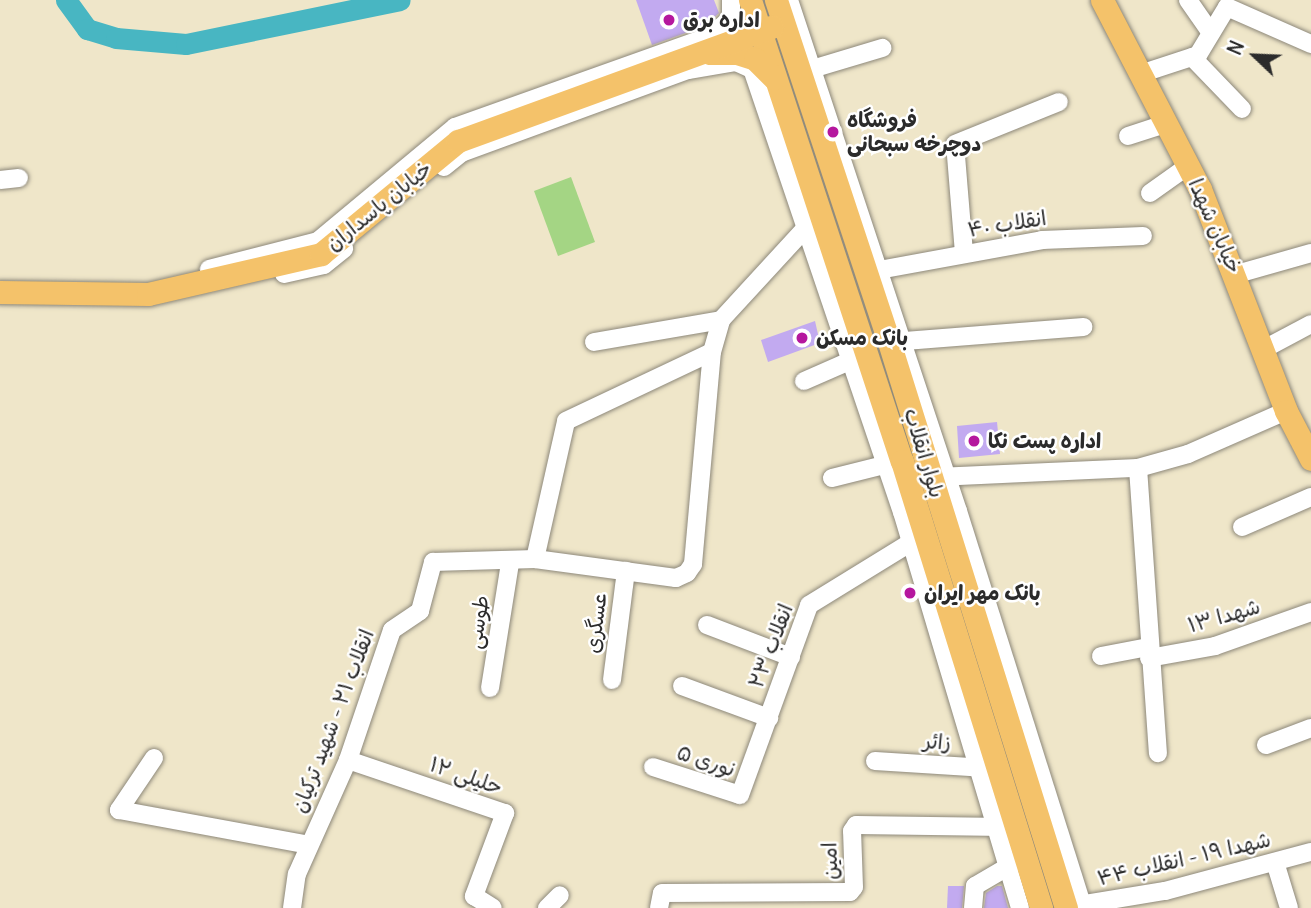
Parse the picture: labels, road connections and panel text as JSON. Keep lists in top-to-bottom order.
{
  "streets": {
    "main road": ["خیابان پاسداران", "خیابان شهدا", "بلوار انقلاب"],
    "street": [
      "انقلاب ۴۰",
      "شهدا ۱۳",
      "طوسی",
      "عسگری",
      "انقلاب ۲۳",
      "انقلاب ۲۱ - شهید ترکیان",
      "زائر",
      "نوری ۵",
      "حلیلی ۱۲",
      "شهدا ۱۹ - انقلاب ۴۴",
      "امین"
    ]
  },
  "crossings": [
    ["خیابان پاسداران", "بلوار انقلاب"],
    ["بلوار انقلاب", "انقلاب ۲۳"],
    ["بلوار انقلاب", "زائر"],
    ["بلوار انقلاب", "شهدا ۱۹ - انقلاب ۴۴"],
    ["بلوار انقلاب", "امین"],
    ["طوسی", "انقلاب ۲۱ - شهید ترکیان"],
    ["عسگری", "انقلاب ۲۱ - شهید ترکیان"],
    ["انقلاب ۲۳", "نوری ۵"],
    ["انقلاب ۲۱ - شهید ترکیان", "حلیلی ۱۲"]
  ],
  "places": [
    "اداره برق",
    "فروشگاه دوچرخه سبحانی",
    "بانک مسکن",
    "اداره پست نکا",
    "بانک مهر ایران"
  ],
  "north": "top left"
}
